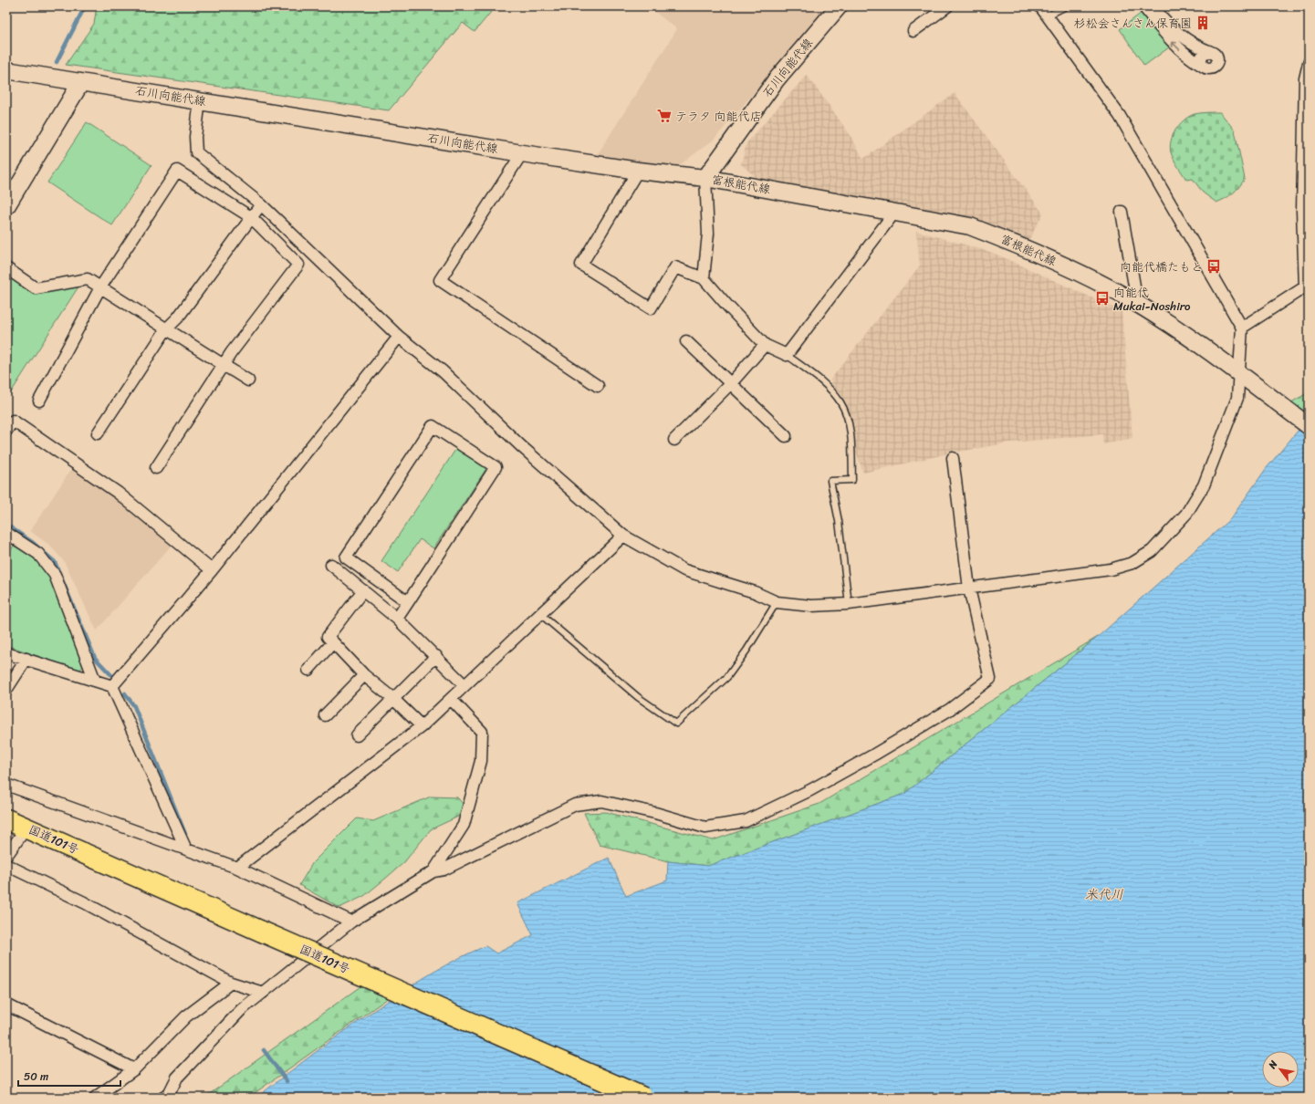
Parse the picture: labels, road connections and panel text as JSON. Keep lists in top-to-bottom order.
{
  "streets": {
    "highway": ["国道101号"],
    "main road": ["石川向能代線", "富根能代線"]
  },
  "crossings": [
    ["石川向能代線", "富根能代線"]
  ],
  "water": ["米代川"],
  "places": {
    "building": ["杉松会さんさん保育園"],
    "supermarket": ["テラタ 向能代店"],
    "bus stop": ["向能代橋たもと", "向能代 Mukai-Noshiro"]
  },
  "scale_bar": "50 m",
  "north": "top left"
}
